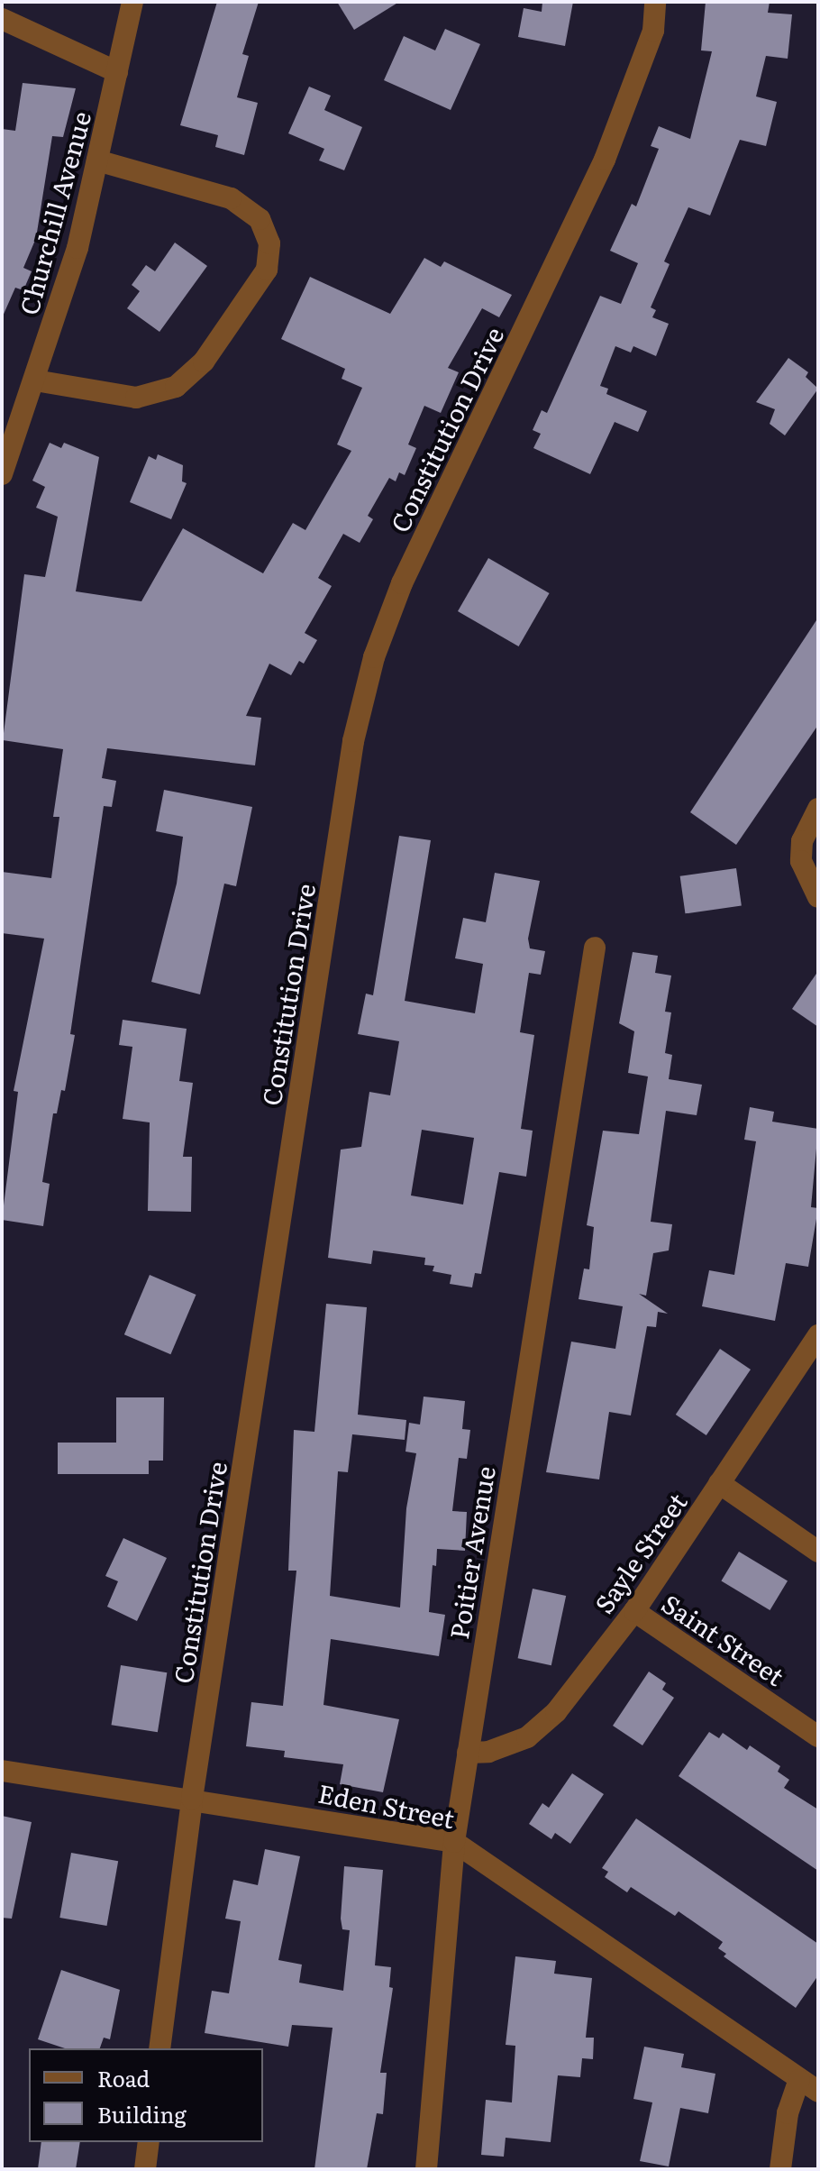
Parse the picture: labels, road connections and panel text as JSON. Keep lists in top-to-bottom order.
{
  "streets": {
    "street": [
      "Churchill Avenue",
      "Constitution Drive",
      "Poitier Avenue",
      "Sayle Street",
      "Saint Street",
      "Eden Street"
    ]
  },
  "crossings": [
    ["Constitution Drive", "Eden Street"],
    ["Poitier Avenue", "Sayle Street"],
    ["Poitier Avenue", "Eden Street"],
    ["Sayle Street", "Saint Street"]
  ],
  "legend": ["Road", "Building"]
}
